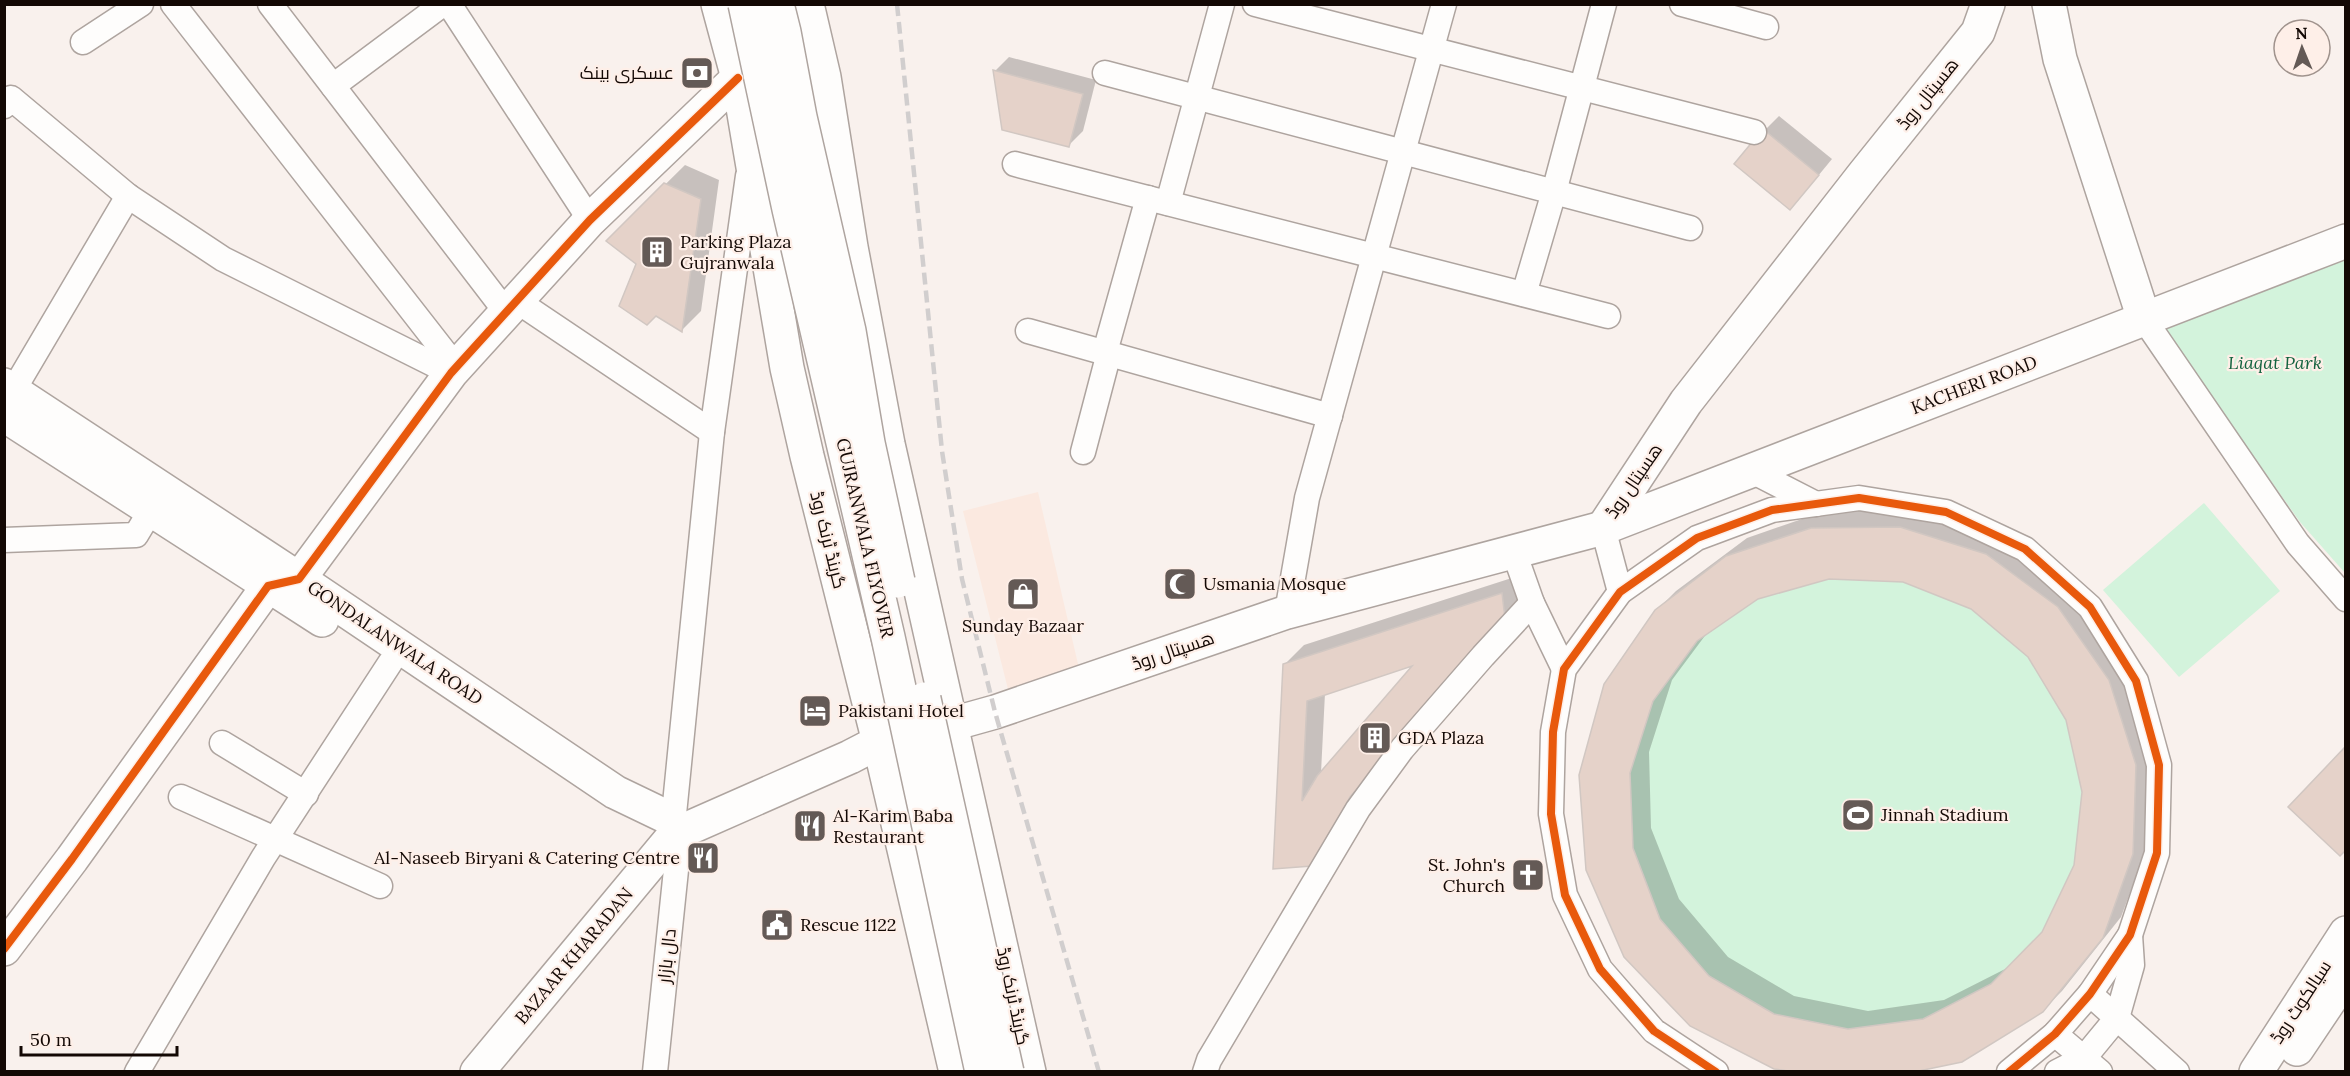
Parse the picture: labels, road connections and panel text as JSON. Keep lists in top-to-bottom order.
{
  "streets": {
    "main road": [
      "ھسپتال روڈ",
      "KACHERI ROAD",
      "GUJRANWALA FLYOVER",
      "گرینڈ ٹرنک روڈ",
      "GONDALANWALA ROAD",
      "BAZAAR KHARADAN",
      "سیالکوٹ روڈ"
    ],
    "street": ["دال بازار"]
  },
  "crossings": [
    ["ھسپتال روڈ", "KACHERI ROAD"],
    ["ھسپتال روڈ", "گرینڈ ٹرنک روڈ"],
    ["GUJRANWALA FLYOVER", "گرینڈ ٹرنک روڈ"],
    ["گرینڈ ٹرنک روڈ", "دال بازار"],
    ["GONDALANWALA ROAD", "BAZAAR KHARADAN"],
    ["GONDALANWALA ROAD", "دال بازار"],
    ["BAZAAR KHARADAN", "دال بازار"]
  ],
  "parks": ["Liaqat Park"],
  "places": {
    "bank": ["عسکری بینک"],
    "building": ["Parking Plaza Gujranwala", "GDA Plaza"],
    "mosque": ["Usmania Mosque"],
    "shop": ["Sunday Bazaar"],
    "hotel": ["Pakistani Hotel"],
    "sports": ["Jinnah Stadium"],
    "restaurant": ["Al-Karim Baba Restaurant", "Al-Naseeb Biryani & Catering Centre"],
    "church": ["St. John's Church"],
    "public building": ["Rescue 1122"]
  },
  "scale_bar": "50 m",
  "north": "top"
}
